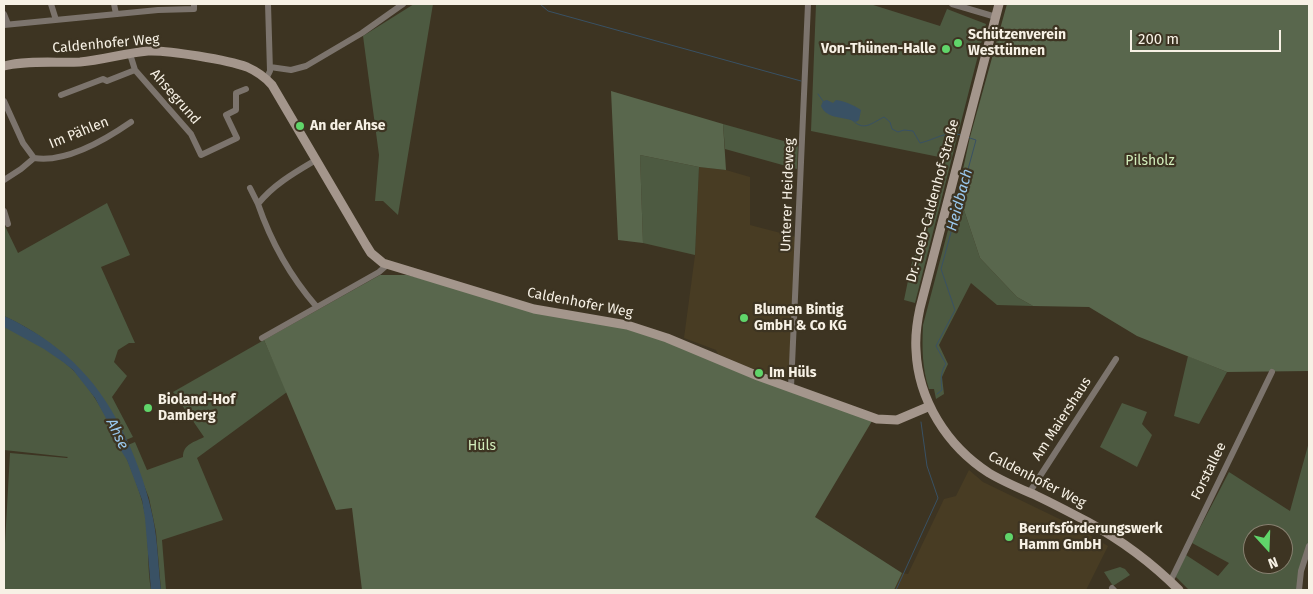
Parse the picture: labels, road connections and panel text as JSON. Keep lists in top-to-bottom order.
{
  "streets": {
    "main road": ["Caldenhofer Weg", "Dr.-Loeb-Caldenhof-Straße"],
    "street": [
      "Ahsegrund",
      "Im Pählen",
      "Unterer Heideweg",
      "Am Maiershaus",
      "Forstallee"
    ]
  },
  "crossings": [
    ["Caldenhofer Weg", "Ahsegrund"],
    ["Caldenhofer Weg", "Unterer Heideweg"],
    ["Caldenhofer Weg", "Dr.-Loeb-Caldenhof-Straße"],
    ["Caldenhofer Weg", "Am Maiershaus"],
    ["Caldenhofer Weg", "Forstallee"]
  ],
  "water": ["Heidbach", "Ahse"],
  "parks": ["Pilsholz", "Hüls"],
  "places": [
    "Schützenverein Westtünnen",
    "Von-Thünen-Halle",
    "An der Ahse",
    "Blumen Bintig GmbH & Co KG",
    "Im Hüls",
    "Bioland-Hof Damberg",
    "Berufsförderungswerk Hamm GmbH"
  ],
  "scale_bar": "200 m",
  "north": "bottom"
}
